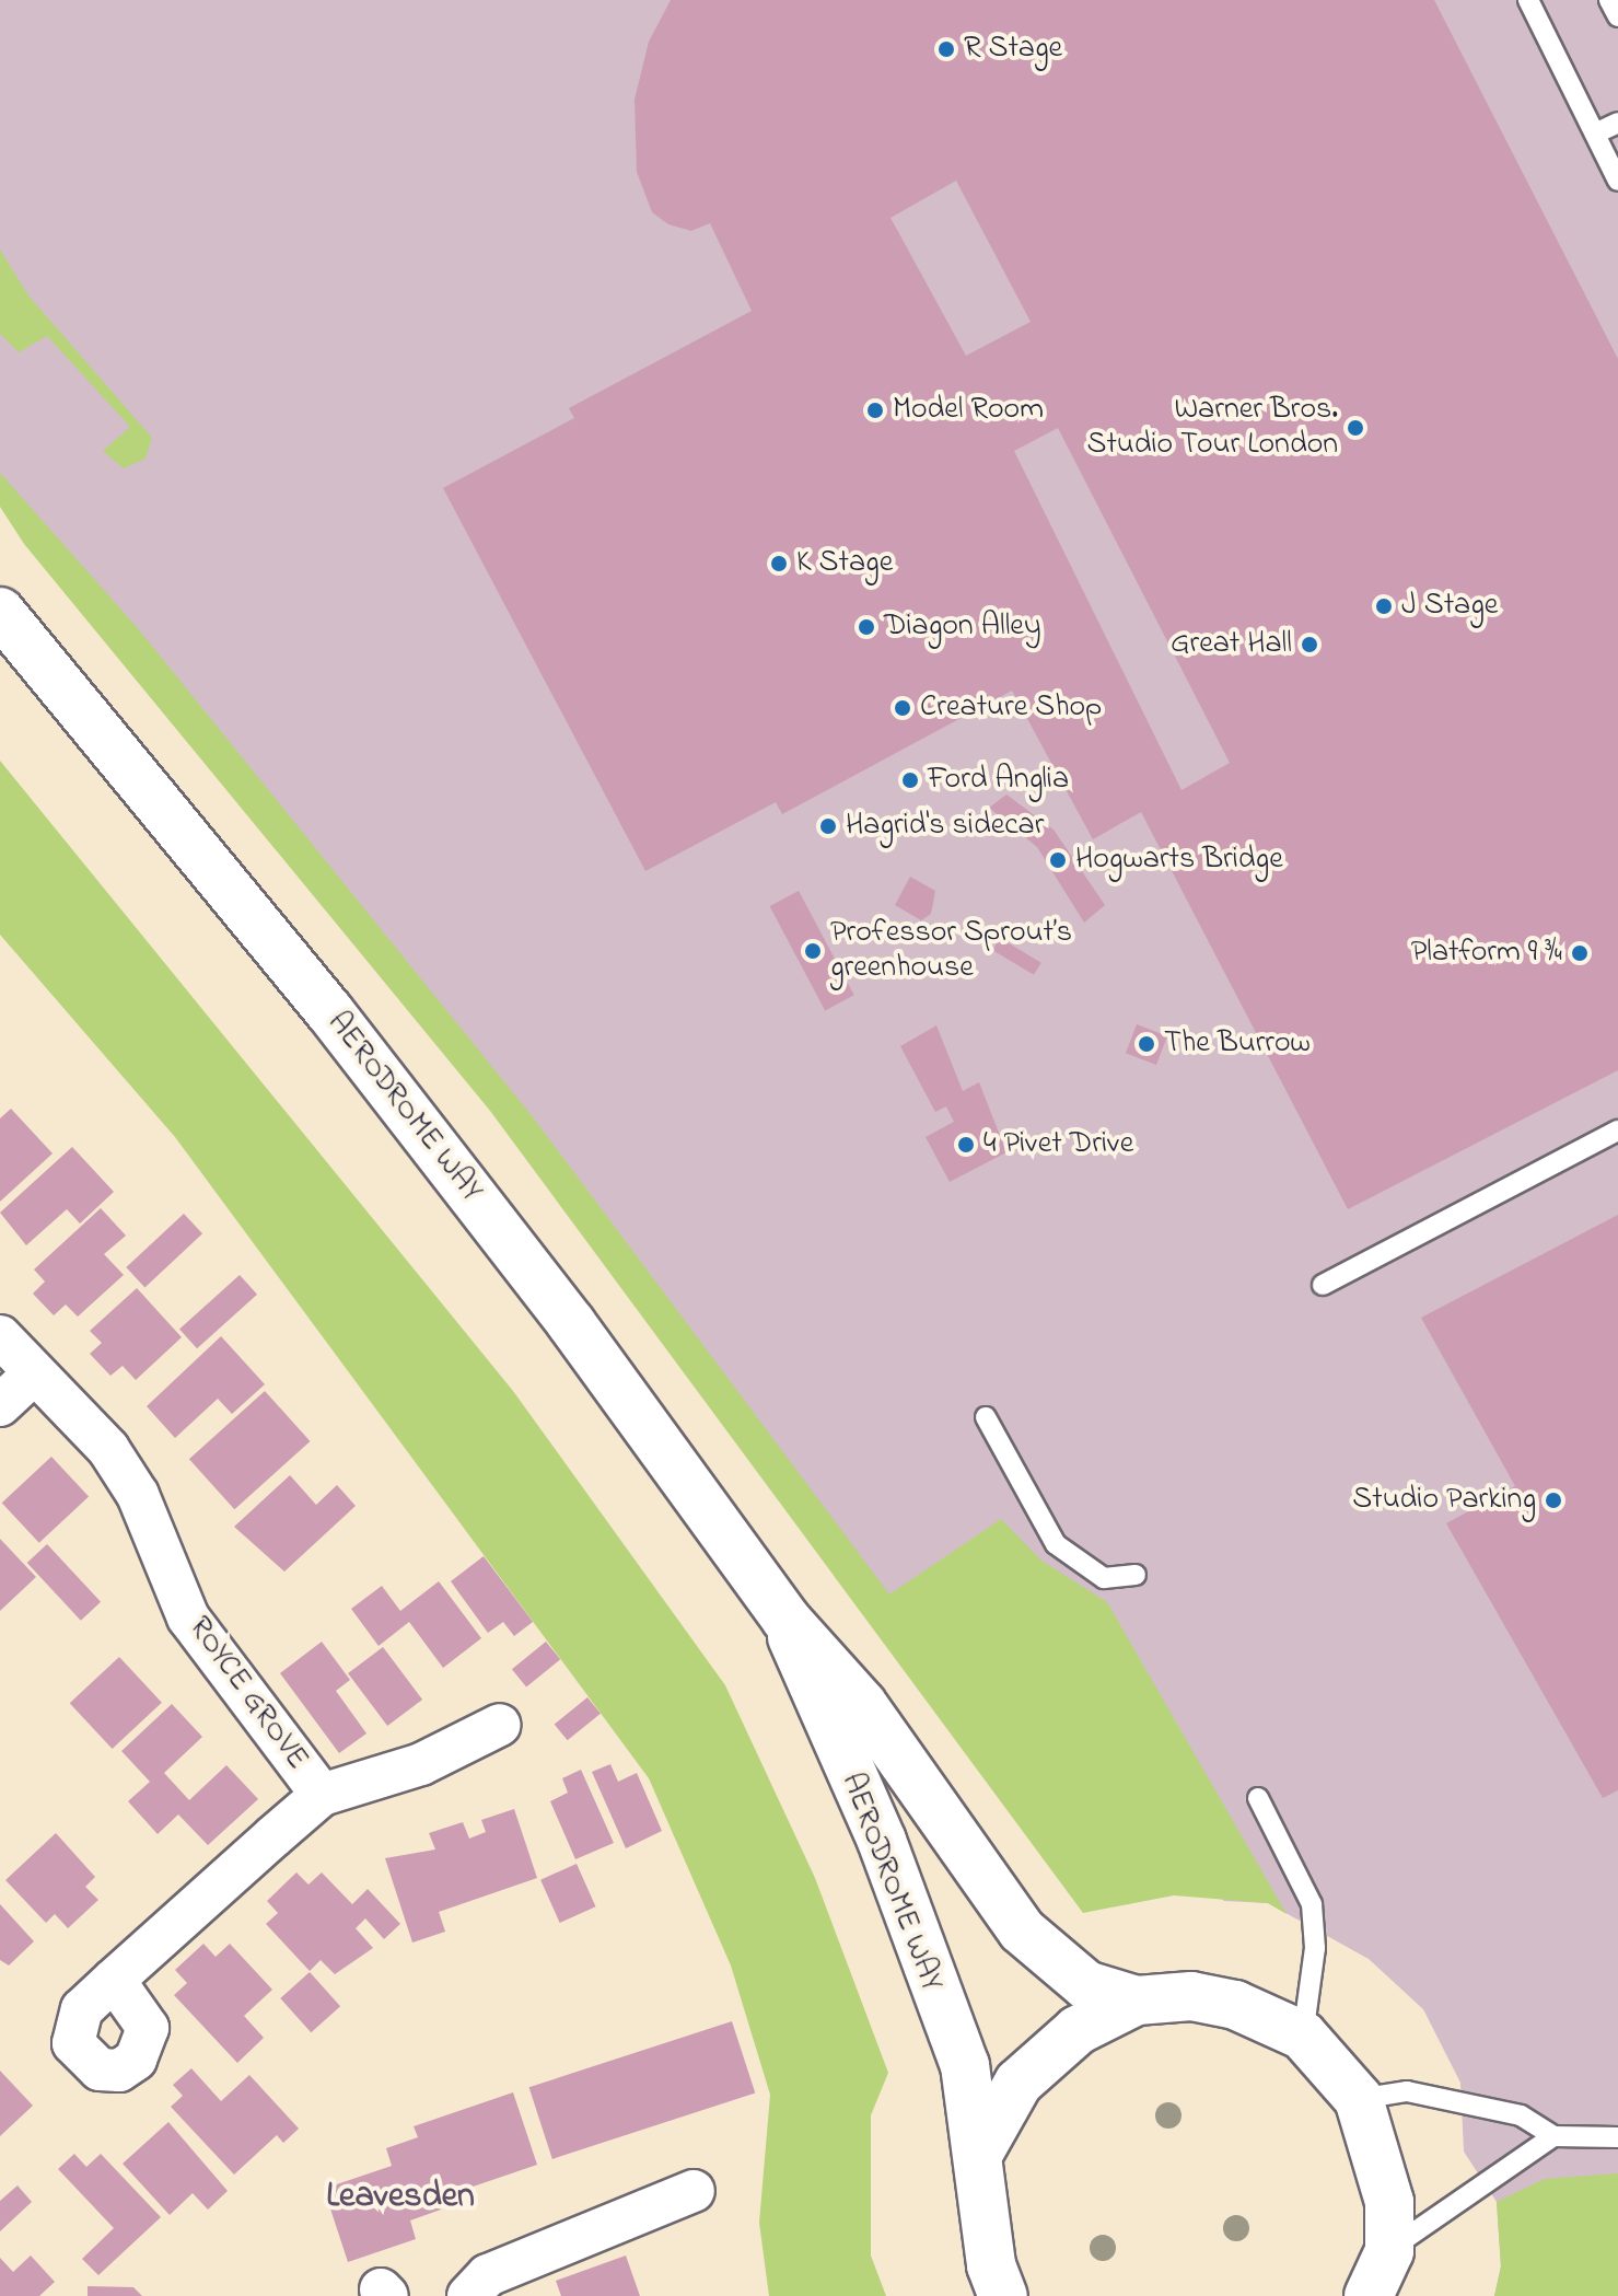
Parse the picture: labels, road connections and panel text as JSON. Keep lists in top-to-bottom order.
{
  "streets": {
    "street": ["AERODROME WAY", "ROYCE GROVE"]
  },
  "districts": ["Leavesden"],
  "places": [
    "R Stage",
    "Model Room",
    "Warner Bros. Studio Tour London",
    "K Stage",
    "J Stage",
    "Diagon Alley",
    "Great Hall",
    "Creature Shop",
    "Ford Anglia",
    "Hagrid's sidecar",
    "Hogwarts Bridge",
    "Professor Sprout’s greenhouse",
    "Platform 9 ¾",
    "The Burrow",
    "4 Pivet Drive",
    "Studio Parking"
  ]
}
